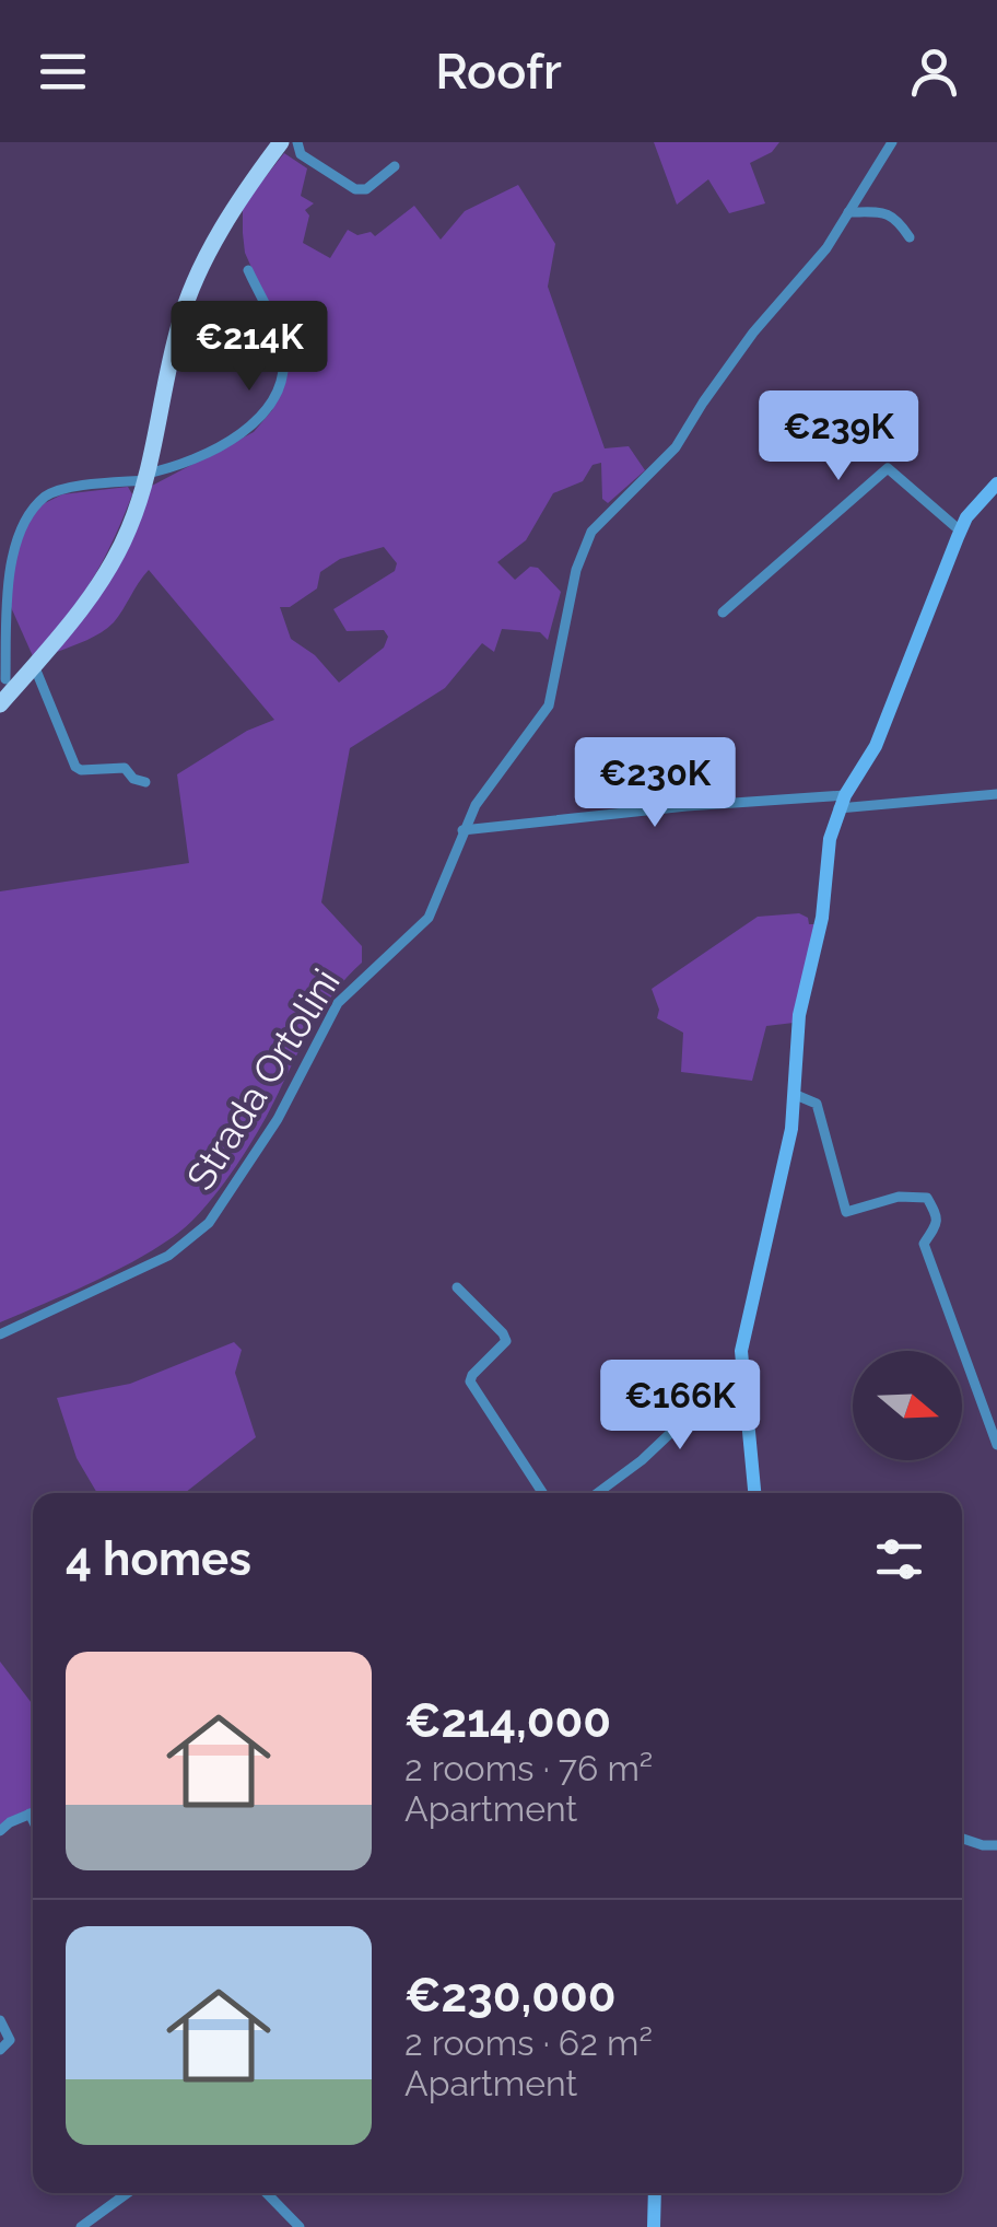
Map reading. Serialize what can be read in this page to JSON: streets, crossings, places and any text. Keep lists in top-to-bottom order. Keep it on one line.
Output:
{"streets":{"street":["Strada Ortolini"]},"north":"right","page":{"header":"Roofr","price":["€214K","€239K","€230K","€166K"],"heading":"4 homes","list":[{"name":"€214,000","note":"2 rooms · 76 m² · Apartment"},{"name":"€230,000","note":"2 rooms · 62 m² · Apartment"}]}}
